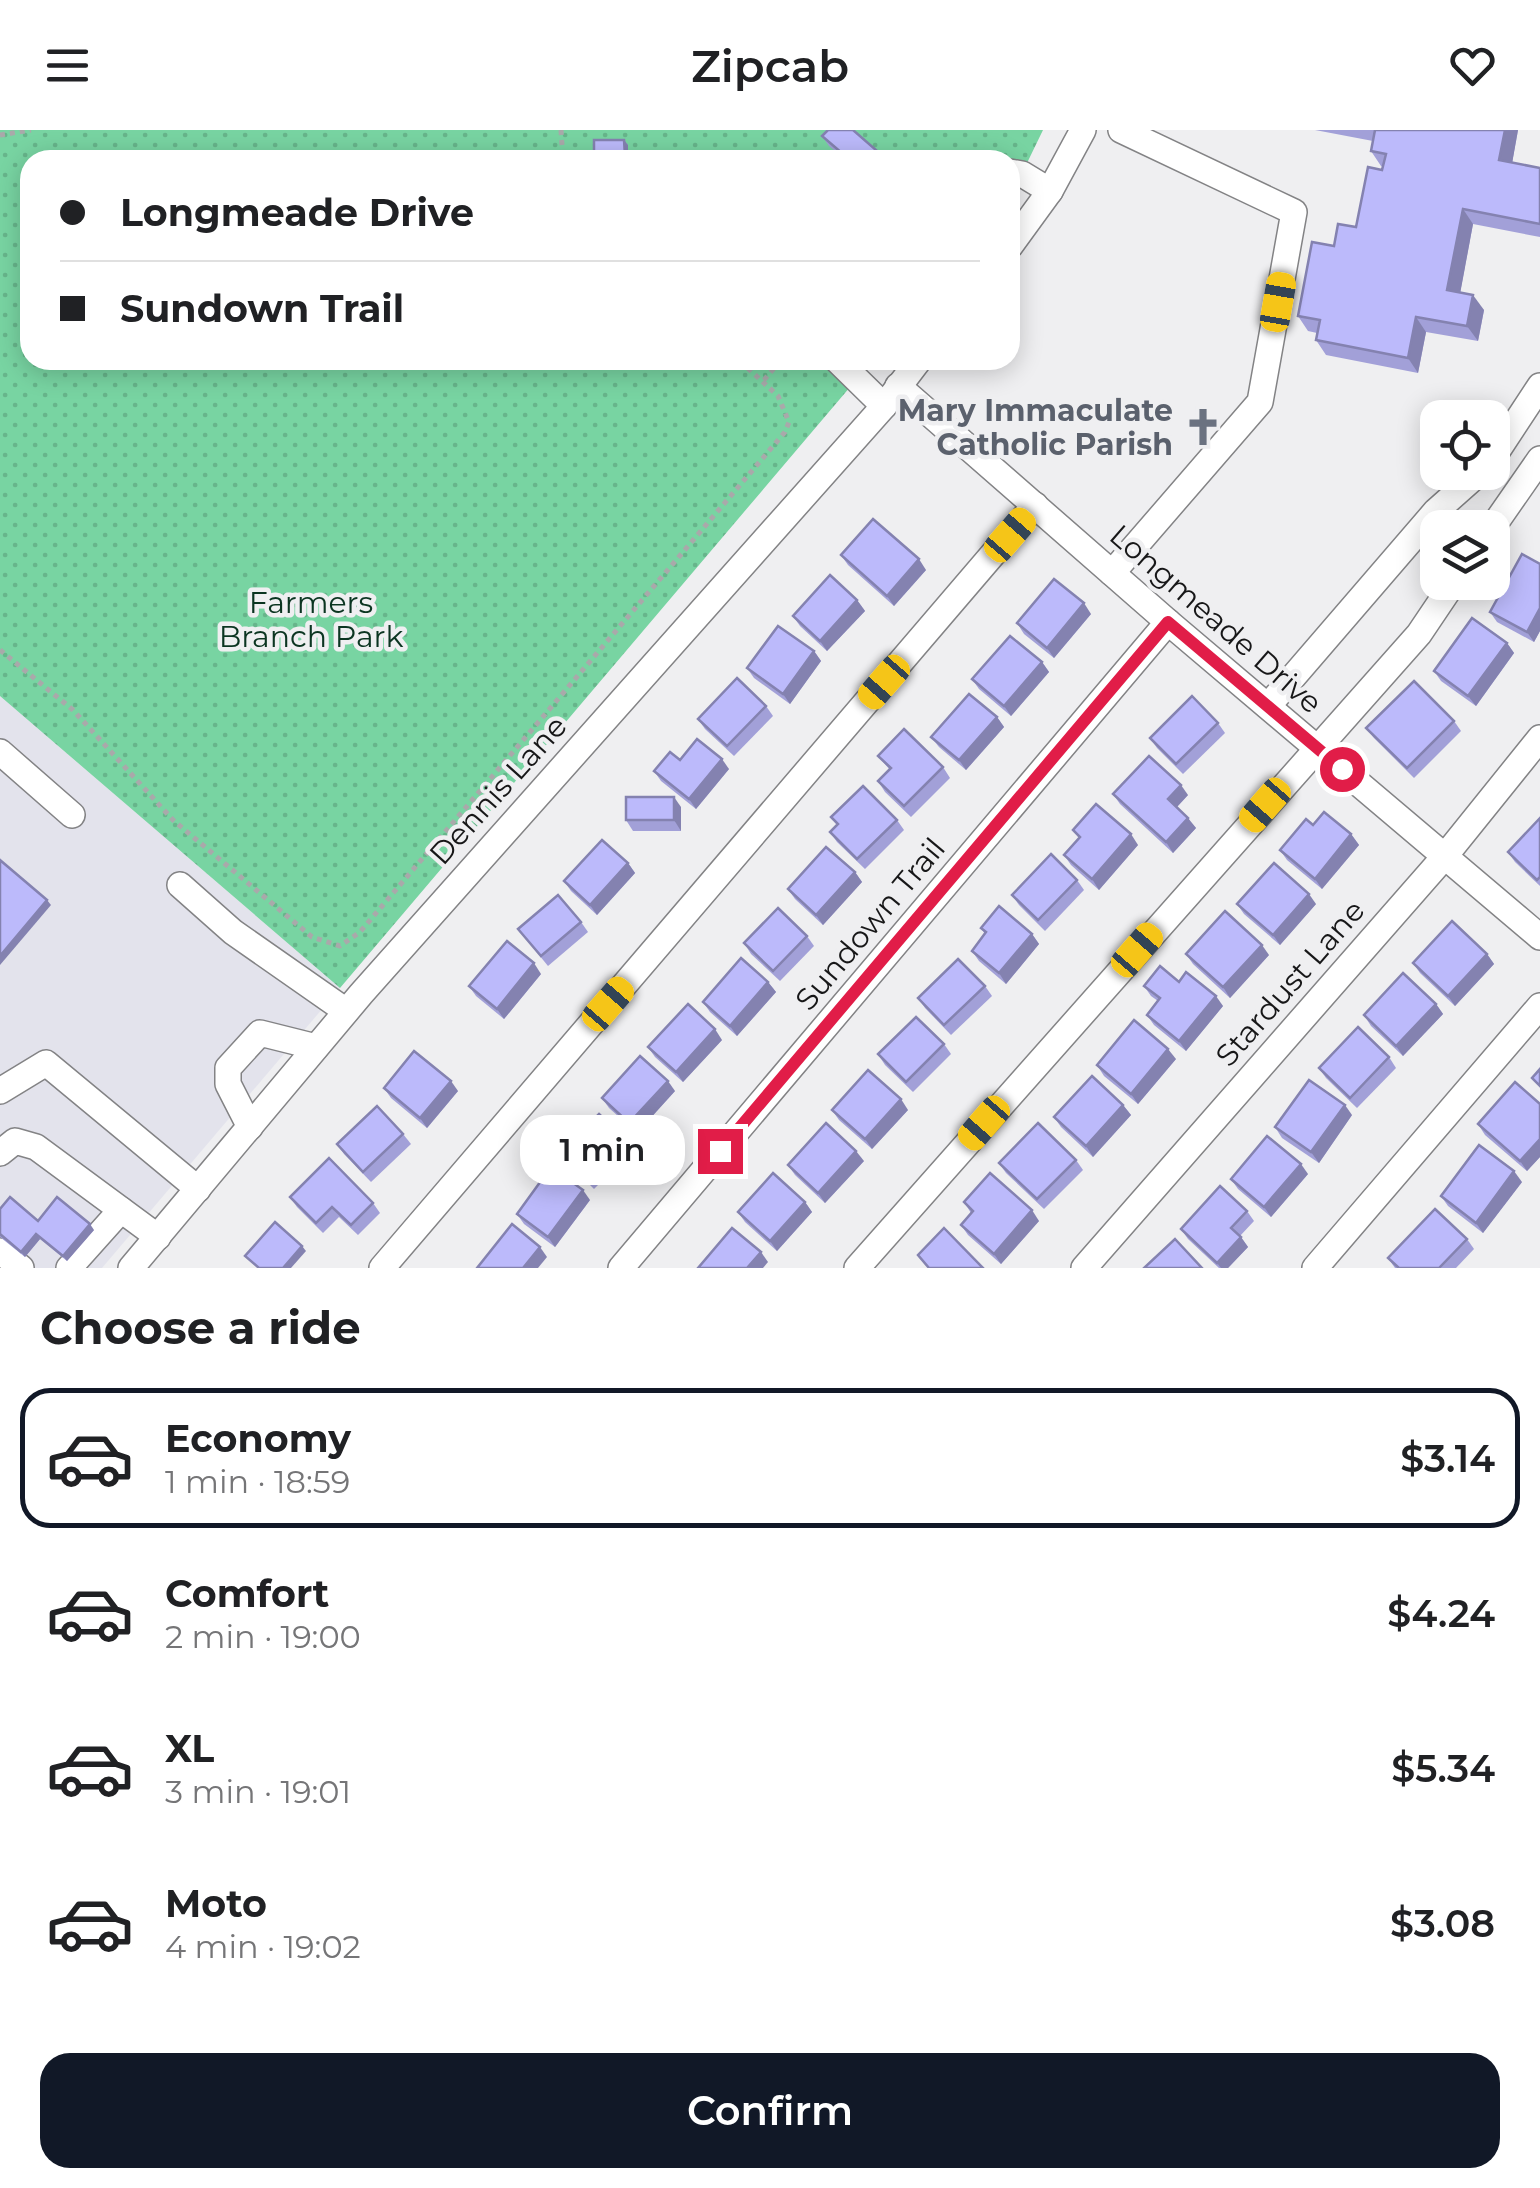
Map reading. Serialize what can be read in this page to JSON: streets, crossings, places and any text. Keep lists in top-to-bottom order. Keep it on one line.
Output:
{"streets":{"street":["Longmeade Drive","Dennis Lane","Sundown Trail","Stardust Lane"]},"crossings":[["Longmeade Drive","Dennis Lane"],["Longmeade Drive","Sundown Trail"],["Longmeade Drive","Stardust Lane"]],"parks":["Farmers Branch Park"],"places":{"church":["Mary Immaculate Catholic Parish"]},"page":{"header":"Zipcab","banner":["Longmeade Drive","Sundown Trail"],"bubble":"1 min","heading":"Choose a ride","list":[{"name":"Economy","note":"1 min · 18:59","value":"$3.14"},{"name":"Comfort","note":"2 min · 19:00","value":"$4.24"},{"name":"XL","note":"3 min · 19:01","value":"$5.34"},{"name":"Moto","note":"4 min · 19:02","value":"$3.08"}],"buttons":"Confirm"}}
